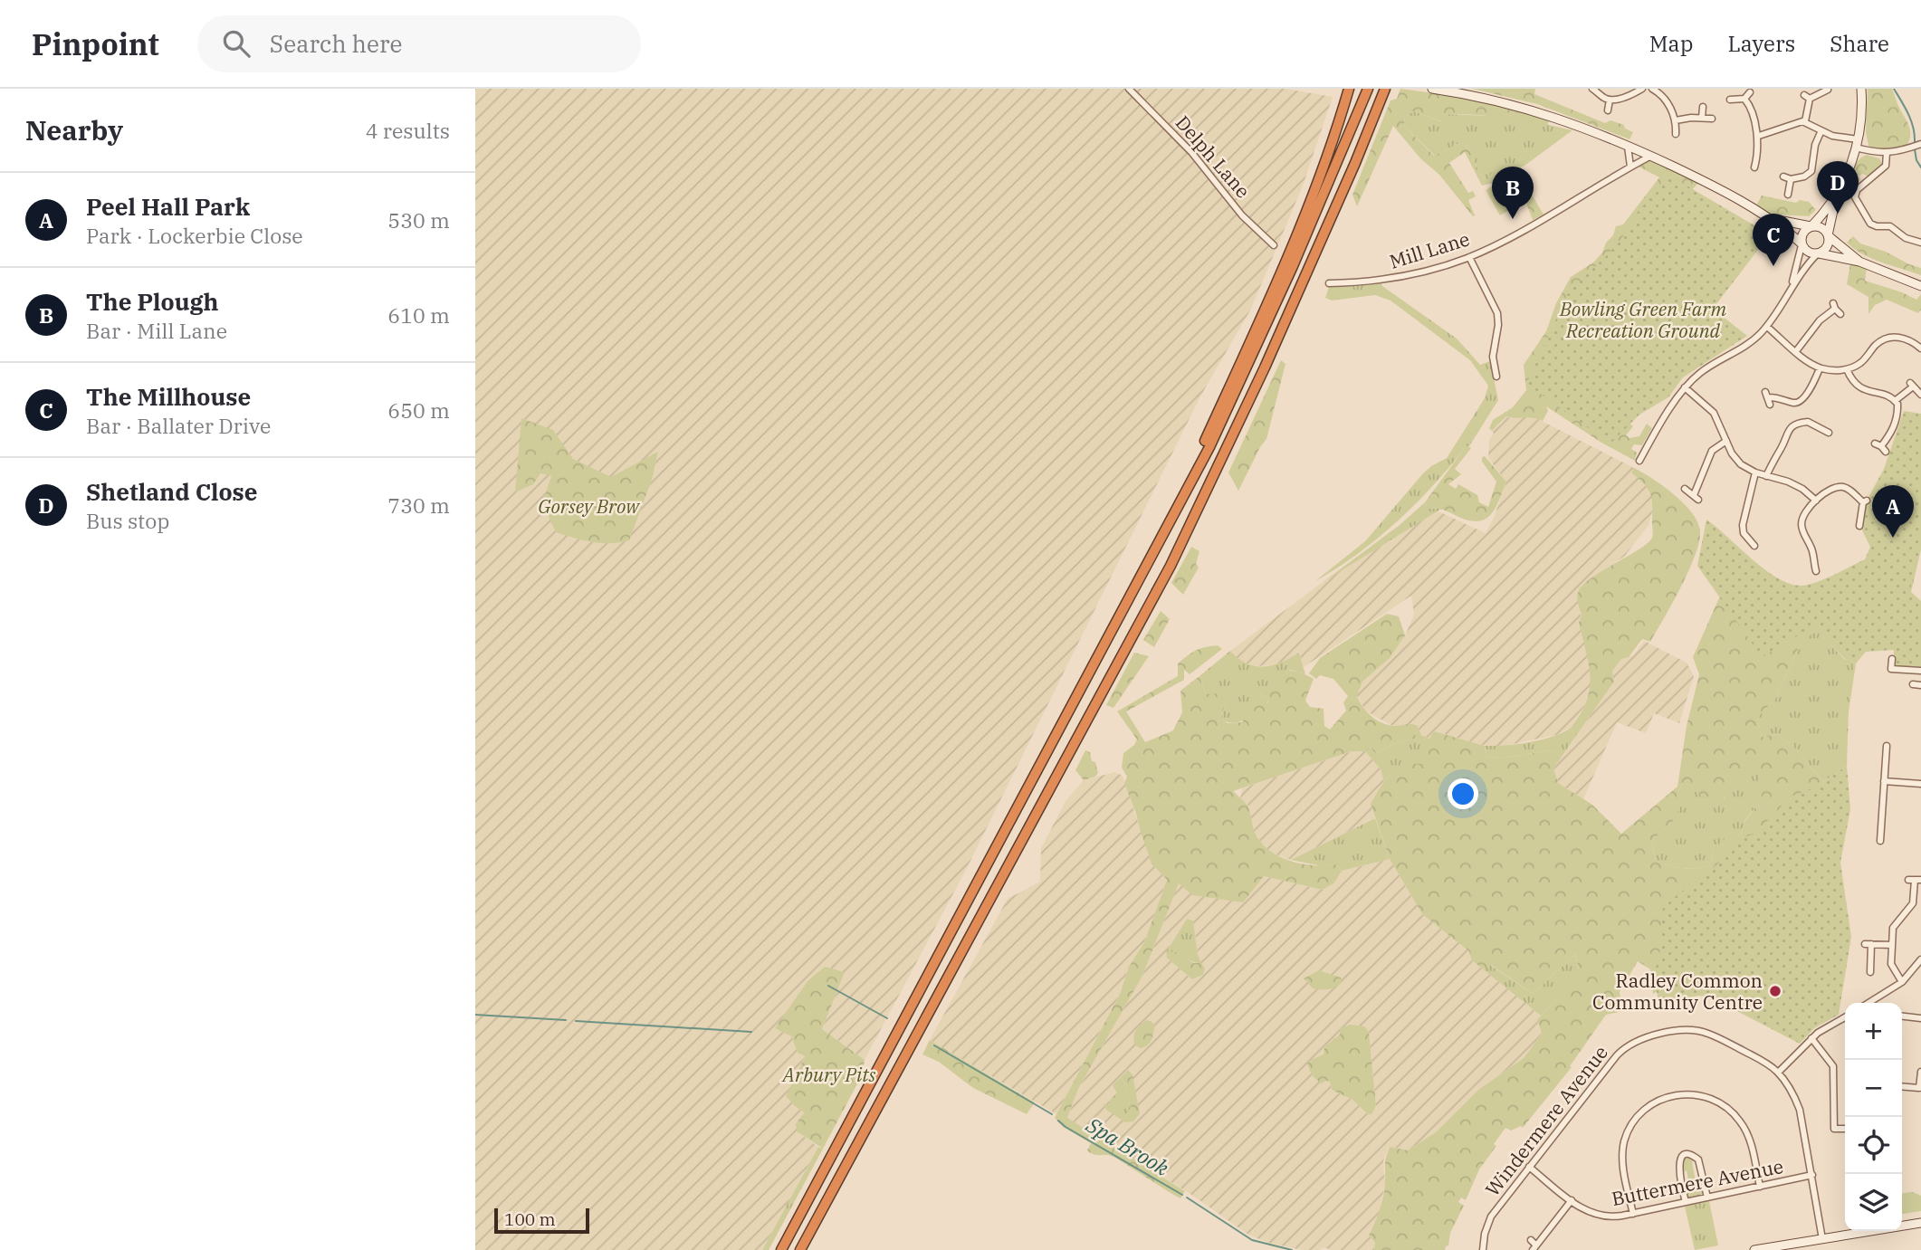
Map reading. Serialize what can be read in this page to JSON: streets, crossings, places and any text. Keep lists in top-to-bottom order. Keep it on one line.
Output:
{"streets":{"street":["Delph Lane","Mill Lane","Windermere Avenue","Buttermere Avenue"]},"crossings":[["Windermere Avenue","Buttermere Avenue"]],"water":["Spa Brook"],"parks":["Bowling Green Farm Recreation Ground","Gorsey Brow","Arbury Pits"],"places":["Radley Common Community Centre"],"scale_bar":"100 m","page":{"header":"Pinpoint","search":"Search here","nav":["Map","Layers","Share"],"heading":["Nearby","4 results"],"pins":["D","B","C","A"],"list":[{"mark":"A","name":"Peel Hall Park","note":"Park · Lockerbie Close","value":"530 m"},{"mark":"B","name":"The Plough","note":"Bar · Mill Lane","value":"610 m"},{"mark":"C","name":"The Millhouse","note":"Bar · Ballater Drive","value":"650 m"},{"mark":"D","name":"Shetland Close","note":"Bus stop","value":"730 m"}],"map_buttons":["+","−"],"scale":"100 m"}}
